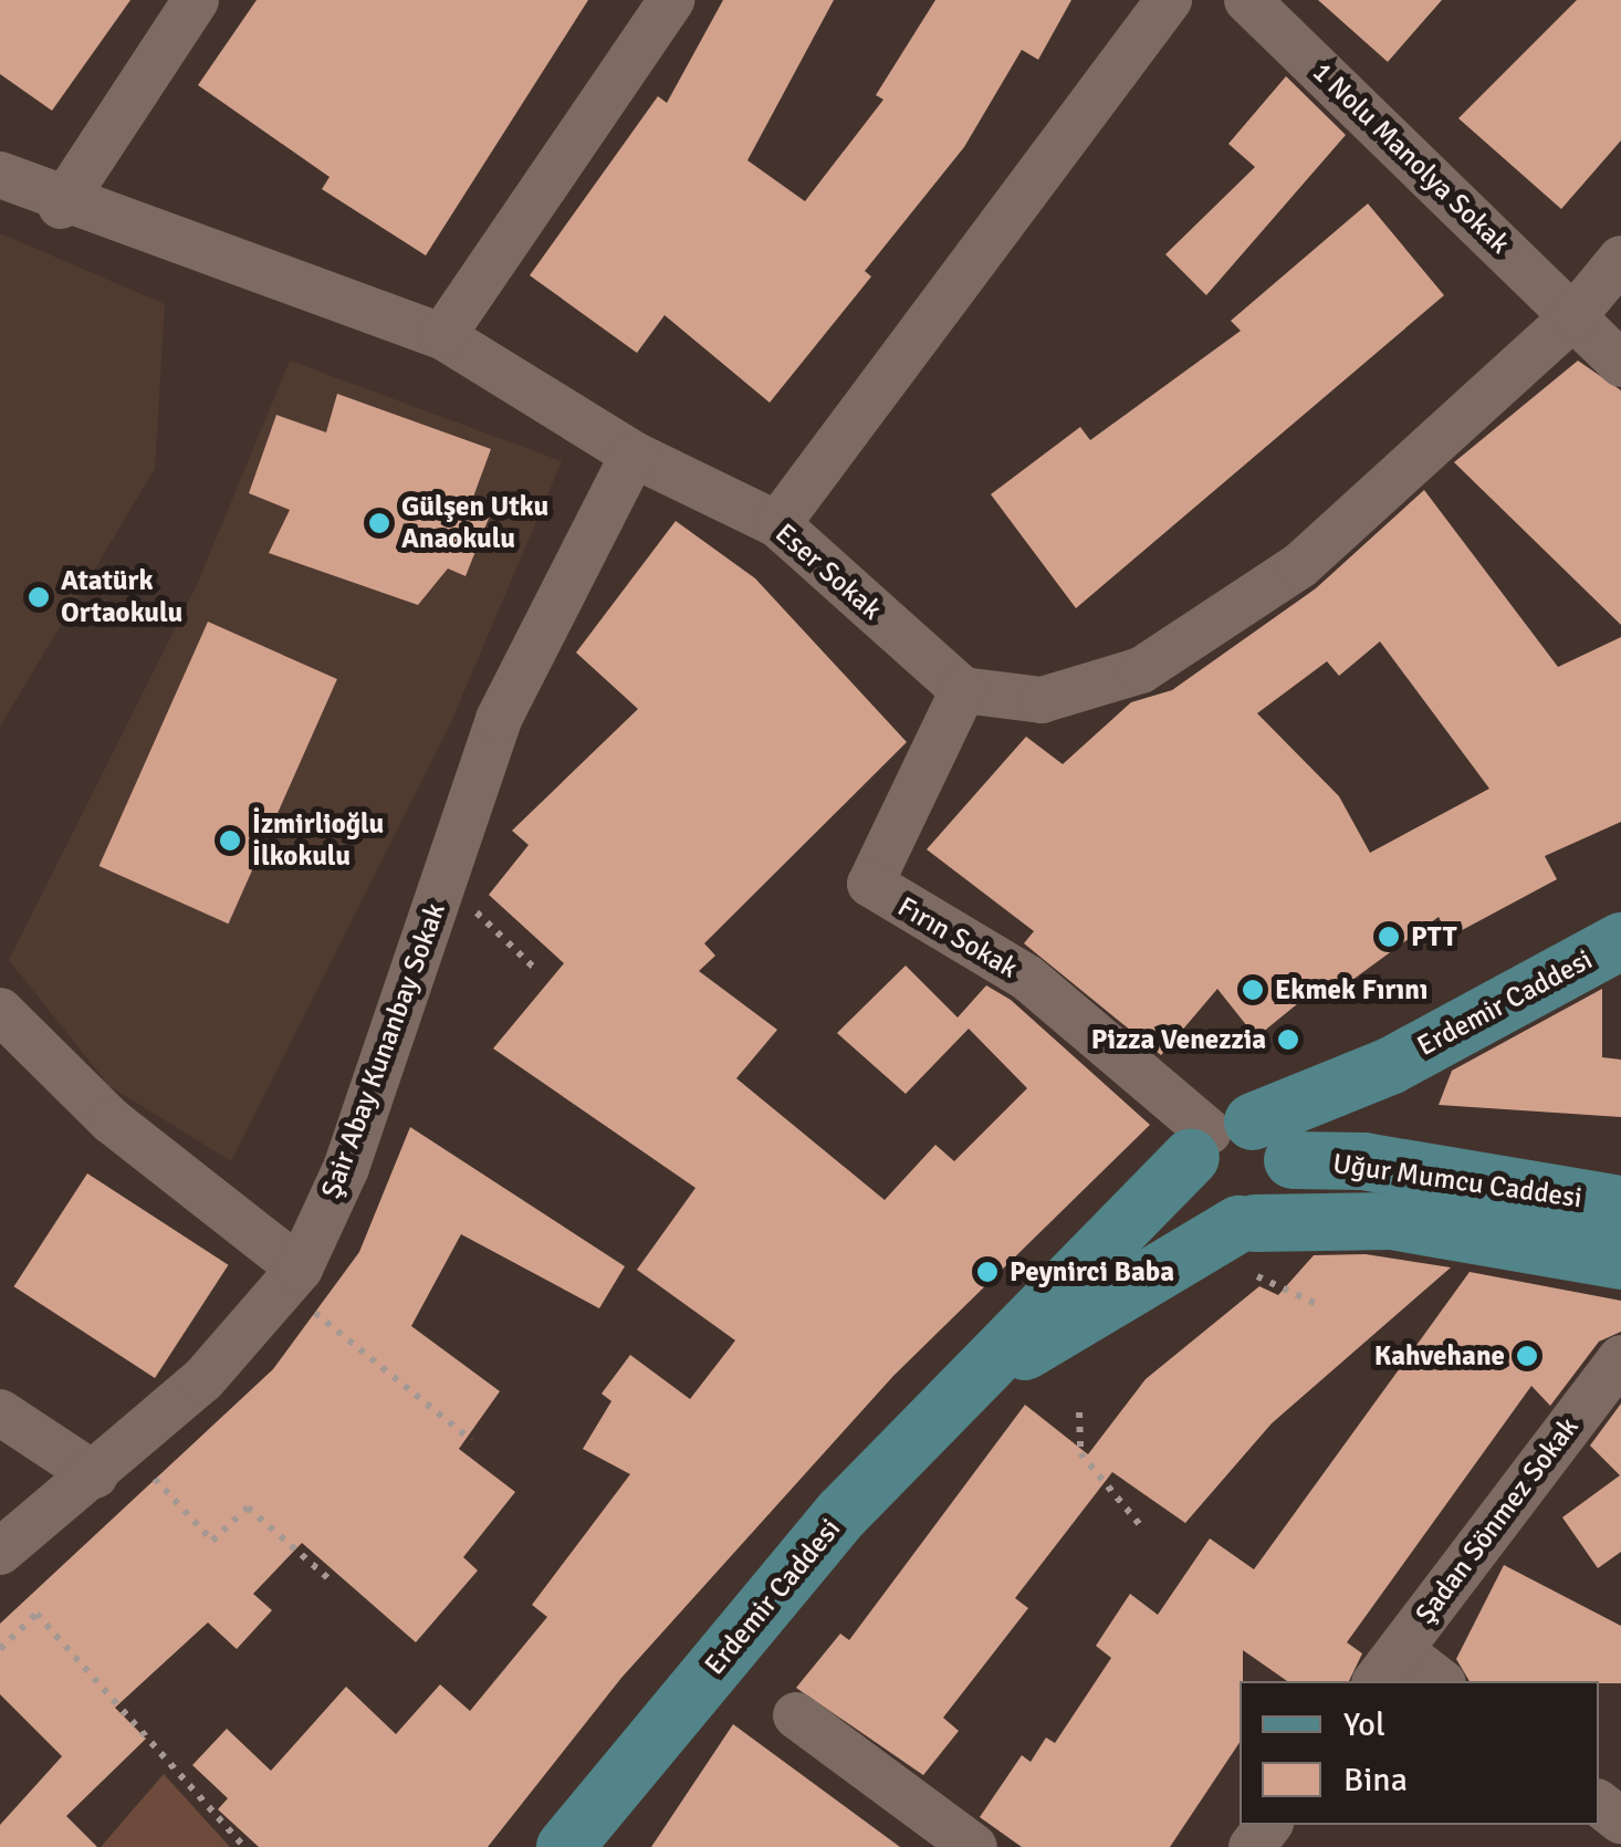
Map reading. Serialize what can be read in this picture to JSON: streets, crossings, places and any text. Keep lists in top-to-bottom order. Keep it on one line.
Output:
{"streets":{"main road":["Erdemir Caddesi","Uğur Mumcu Caddesi"],"street":["1 Nolu Manolya Sokak","Eser Sokak","Fırın Sokak","Şair Abay Kunanbay Sokak","Şadan Sönmez Sokak"]},"crossings":[["Eser Sokak","Fırın Sokak"],["Eser Sokak","Şair Abay Kunanbay Sokak"],["Fırın Sokak","Erdemir Caddesi"],["Fırın Sokak","Uğur Mumcu Caddesi"],["Erdemir Caddesi","Uğur Mumcu Caddesi"]],"places":["Gülşen Utku Anaokulu","Atatürk Ortaokulu","İzmirlioğlu İlkokulu","PTT","Ekmek Fırını","Pizza Venezzia","Peynirci Baba","Kahvehane"],"legend":["Yol","Bina"]}
